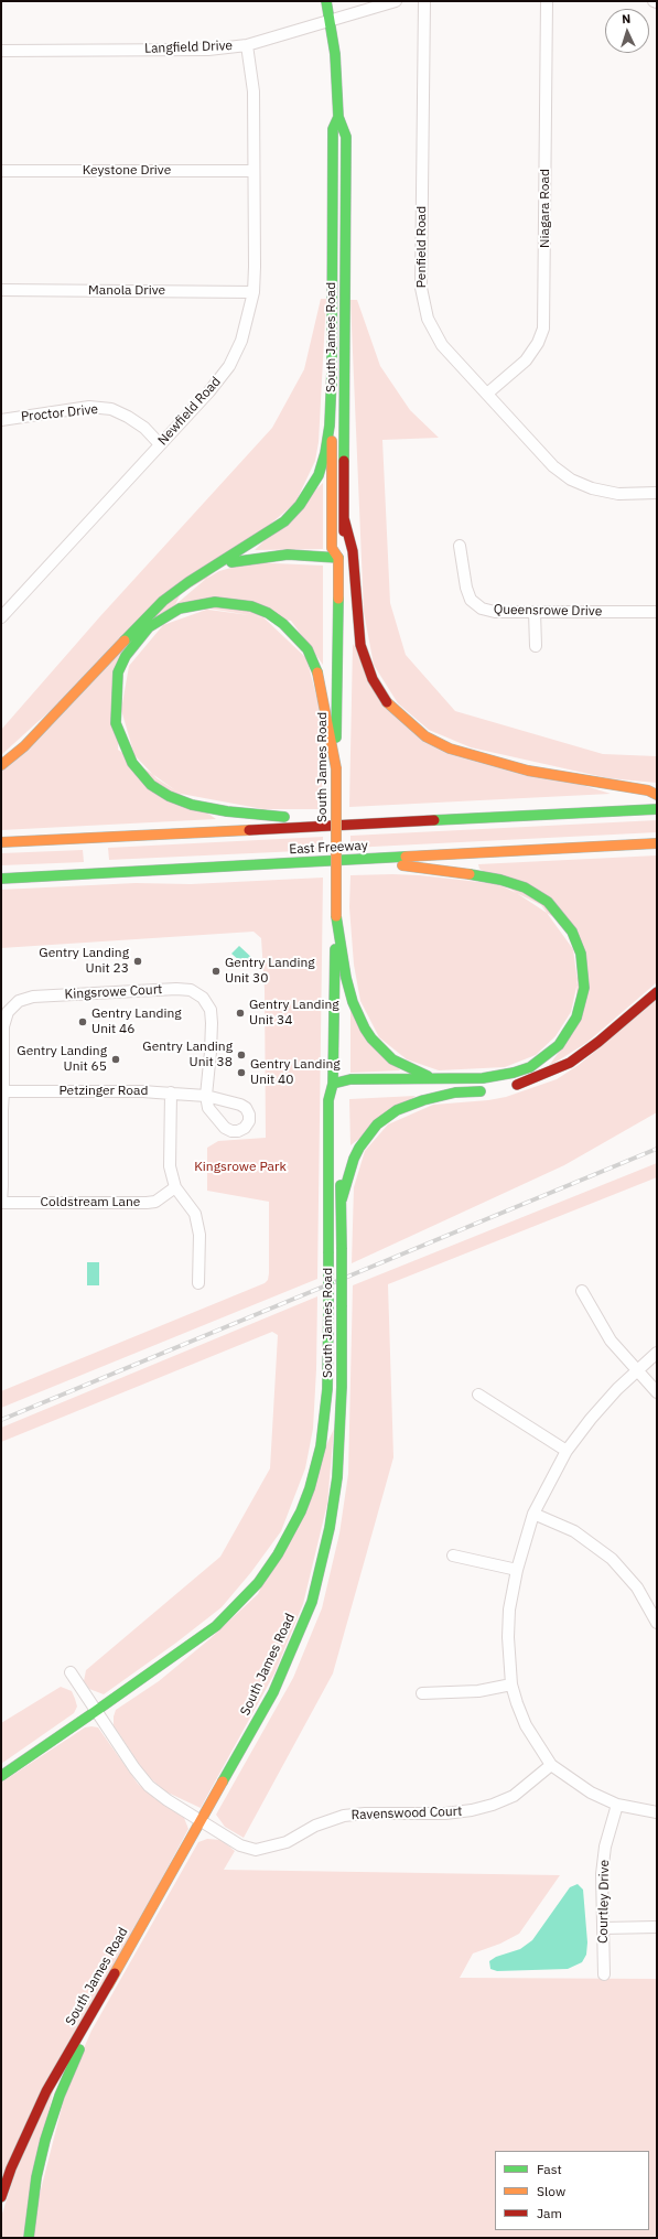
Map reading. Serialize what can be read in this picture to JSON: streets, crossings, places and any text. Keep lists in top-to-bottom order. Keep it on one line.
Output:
{"streets":{"main road":["South James Road","East Freeway"],"street":["Langfield Drive","Keystone Drive","Niagara Road","Penfield Road","Manola Drive","Newfield Road","Proctor Drive","Queensrowe Drive","Kingsrowe Court","Petzinger Road","Coldstream Lane","Ravenswood Court","Courtley Drive"]},"crossings":[["Langfield Drive","South James Road"],["Langfield Drive","Newfield Road"],["Keystone Drive","Newfield Road"],["Niagara Road","Penfield Road"],["Manola Drive","Newfield Road"],["South James Road","Ravenswood Court"],["Newfield Road","Proctor Drive"],["Kingsrowe Court","Petzinger Road"],["Kingsrowe Court","Coldstream Lane"]],"parks":["Kingsrowe Park"],"places":["Gentry Landing Unit 23","Gentry Landing Unit 30","Gentry Landing Unit 34","Gentry Landing Unit 46","Gentry Landing Unit 38","Gentry Landing Unit 65","Gentry Landing Unit 40"],"legend":["Fast","Slow","Jam"],"north":"top"}
